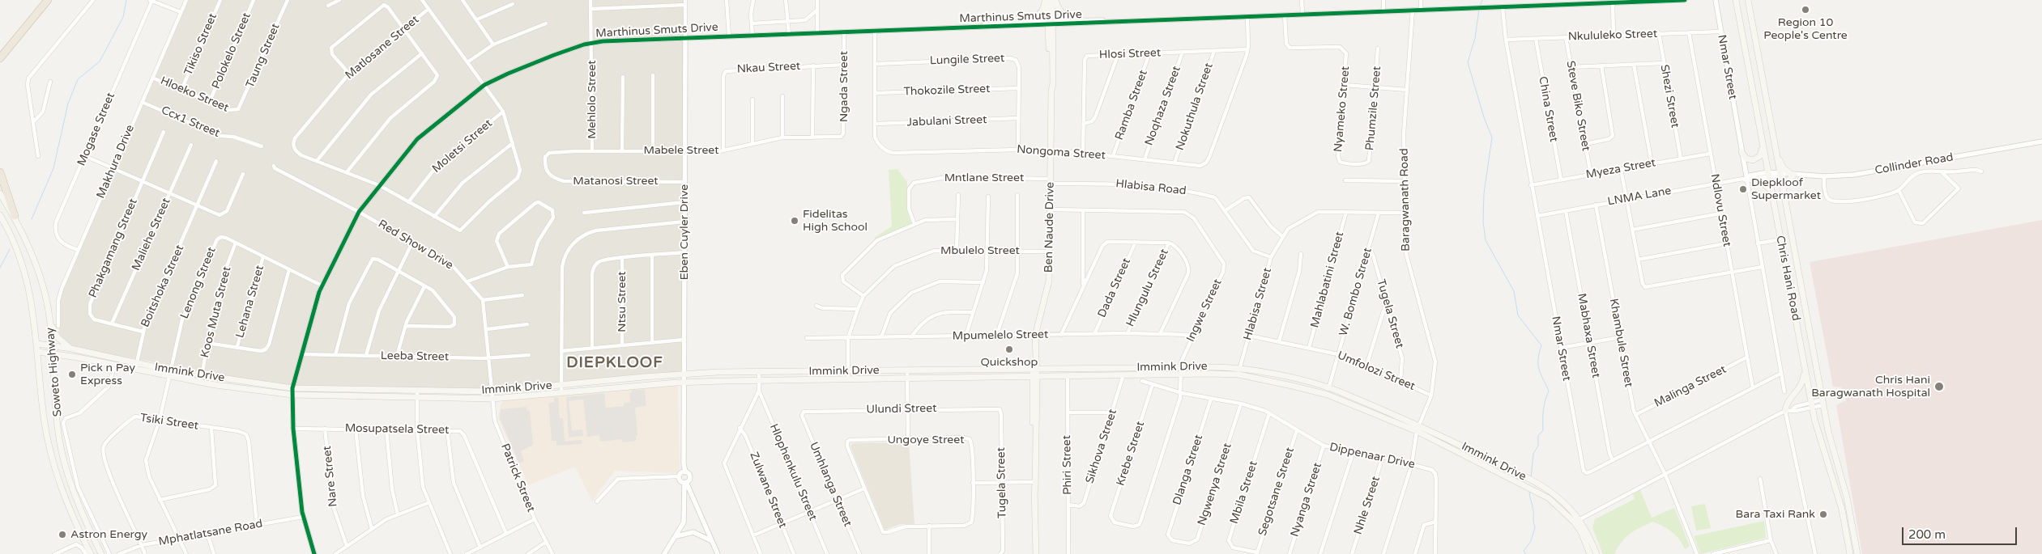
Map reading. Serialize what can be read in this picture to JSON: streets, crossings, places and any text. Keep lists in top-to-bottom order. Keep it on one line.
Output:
{"streets":{"main road":["Ben Naude Drive","Chris Hani Road","Immink Drive","Soweto Highway"],"street":["Marthinus Smuts Drive","Nkululeko Street","Tikiso Street","Matlosane Street","Polokelo Street","Hlosi Street","Taung Street","Lungile Street","Nmar Street","Nkau Street","Ngada Street","Thokozile Street","Hloeko Street","Shezi Street","Mehlolo Street","Ramba Street","Noqhaza Street","Steve Biko Street","Nokuthula Street","Phumzile Street","Nyameko Street","China Street","Jabulani Street","Ccx1 Street","Mogase Street","Moletsi Street","Mabele Street","Nongoma Street","Makhura Drive","Collinder Road","Myeza Street","Mntlane Street","Matanosi Street","Hlabisa Road","LNMA Lane","Baragwanath Road","Ndlovu Street","Eben Cuyler Drive","Maliehe Street","Red Show Drive","Phakgamang Street","Mbulelo Street","Mahlabatini Street","Lenong Street","Boitshoka Street","Dada Street","Hlungulu Street","W. Bombo Street","Lehana Street","Ntsu Street","Hlabisa Street","Ingwe Street","Koos Muta Street","Tugela Street","Mpumelelo Street","Mabhaxa Street","Khambule Street","Leeba Street","Umfolozi Street","Malinga Street","Ulundi Street","Tsiki Street","Mosupatsela Street","Ungoye Street","Sikhova Street","Krebe Street","Dippenaar Drive","Phiri Street","Dlanga Street","Hlophenkulu Street","Nare Street","Patrick Street","Umhlanga Street","Ngwenya Street","Zulwane Street","Segotsane Street","Mbila Street","Nyanga Street","Nhle Street","Mphatlatsane Road"]},"crossings":[["Marthinus Smuts Drive","Ngada Street"],["Marthinus Smuts Drive","Mehlolo Street"],["Marthinus Smuts Drive","Nyameko Street"],["Marthinus Smuts Drive","Nongoma Street"],["Marthinus Smuts Drive","Baragwanath Road"],["Marthinus Smuts Drive","Ben Naude Drive"],["Marthinus Smuts Drive","Eben Cuyler Drive"],["Marthinus Smuts Drive","Red Show Drive"],["Marthinus Smuts Drive","Lenong Street"],["Marthinus Smuts Drive","Leeba Street"],["Marthinus Smuts Drive","Immink Drive"],["Marthinus Smuts Drive","Mosupatsela Street"],["Marthinus Smuts Drive","Mphatlatsane Road"],["Nkululeko Street","Nmar Street"],["Nkululeko Street","Shezi Street"],["Nkululeko Street","Steve Biko Street"],["Nkululeko Street","China Street"],["Nkululeko Street","Ndlovu Street"],["Tikiso Street","Hloeko Street"],["Polokelo Street","Hloeko Street"],["Hlosi Street","Ramba Street"],["Hlosi Street","Noqhaza Street"],["Hlosi Street","Nokuthula Street"],["Hlosi Street","Nongoma Street"],["Taung Street","Hloeko Street"],["Lungile Street","Thokozile Street"],["Lungile Street","Jabulani Street"],["Lungile Street","Nongoma Street"],["Nmar Street","Collinder Road"],["Nmar Street","Myeza Street"],["Nmar Street","LNMA Lane"],["Nmar Street","Ndlovu Street"],["Nmar Street","Mabhaxa Street"],["Nmar Street","Khambule Street"],["Nkau Street","Ngada Street"],["Nkau Street","Mabele Street"],["Ngada Street","Mabele Street"],["Thokozile Street","Nongoma Street"],["Hloeko Street","Makhura Drive"],["Shezi Street","Myeza Street"],["Mehlolo Street","Mabele Street"],["Ramba Street","Nongoma Street"],["Noqhaza Street","Nongoma Street"],["Steve Biko Street","Myeza Street"],["Nokuthula Street","Nongoma Street"],["Phumzile Street","Nyameko Street"],["China Street","Myeza Street"],["Jabulani Street","Nongoma Street"],["Ccx1 Street","Makhura Drive"],["Mogase Street","Makhura Drive"],["Mabele Street","Matanosi Street"],["Mabele Street","Eben Cuyler Drive"],["Nongoma Street","Ben Naude Drive"],["Collinder Road","LNMA Lane"],["Collinder Road","Chris Hani Road"],["Myeza Street","Ndlovu Street"],["Mntlane Street","Hlabisa Road"],["Mntlane Street","Ben Naude Drive"],["Matanosi Street","Eben Cuyler Drive"],["Hlabisa Road","Ben Naude Drive"],["Hlabisa Road","Hlabisa Street"],["LNMA Lane","Ndlovu Street"],["LNMA Lane","Mabhaxa Street"],["LNMA Lane","Khambule Street"],["Baragwanath Road","Hlabisa Street"],["Baragwanath Road","Immink Drive"],["Baragwanath Road","Umfolozi Street"],["Baragwanath Road","Dippenaar Drive"],["Ndlovu Street","Malinga Street"],["Ben Naude Drive","Mbulelo Street"],["Ben Naude Drive","Ingwe Street"],["Ben Naude Drive","Mpumelelo Street"],["Ben Naude Drive","Immink Drive"],["Eben Cuyler Drive","Immink Drive"],["Maliehe Street","Phakgamang Street"],["Phakgamang Street","Boitshoka Street"],["Mbulelo Street","Mpumelelo Street"],["Mbulelo Street","Immink Drive"],["Mahlabatini Street","Hlabisa Street"],["Mahlabatini Street","Umfolozi Street"],["Lenong Street","Lehana Street"],["Lenong Street","Koos Muta Street"],["Lenong Street","Immink Drive"],["Lenong Street","Tsiki Street"],["Lenong Street","Mphatlatsane Road"],["Boitshoka Street","Immink Drive"],["Dada Street","Mpumelelo Street"],["Hlungulu Street","Mpumelelo Street"],["W. Bombo Street","Hlabisa Street"],["W. Bombo Street","Tugela Street"],["W. Bombo Street","Immink Drive"],["W. Bombo Street","Umfolozi Street"],["Hlabisa Street","Immink Drive"],["Hlabisa Street","Umfolozi Street"],["Ingwe Street","Mpumelelo Street"],["Ingwe Street","Immink Drive"],["Ingwe Street","Krebe Street"],["Ingwe Street","Dippenaar Drive"],["Koos Muta Street","Immink Drive"],["Tugela Street","Umfolozi Street"],["Tugela Street","Ulundi Street"],["Khambule Street","Malinga Street"],["Immink Drive","Soweto Highway"],["Immink Drive","Sikhova Street"],["Immink Drive","Phiri Street"],["Immink Drive","Patrick Street"],["Ulundi Street","Umhlanga Street"],["Tsiki Street","Mphatlatsane Road"],["Mosupatsela Street","Nare Street"],["Sikhova Street","Phiri Street"],["Krebe Street","Dippenaar Drive"],["Dippenaar Drive","Dlanga Street"],["Dippenaar Drive","Ngwenya Street"],["Dippenaar Drive","Segotsane Street"],["Dippenaar Drive","Mbila Street"],["Dippenaar Drive","Nyanga Street"],["Dippenaar Drive","Nhle Street"],["Dlanga Street","Ngwenya Street"],["Segotsane Street","Mbila Street"]],"districts":["DIEPKLOOF"],"places":["Region 10 People's Centre","Diepkloof Supermarket","Fidelitas High School","Quickshop","Pick n Pay Express","Chris Hani Baragwanath Hospital","Bara Taxi Rank","Astron Energy"],"scale_bar":"200 m"}
